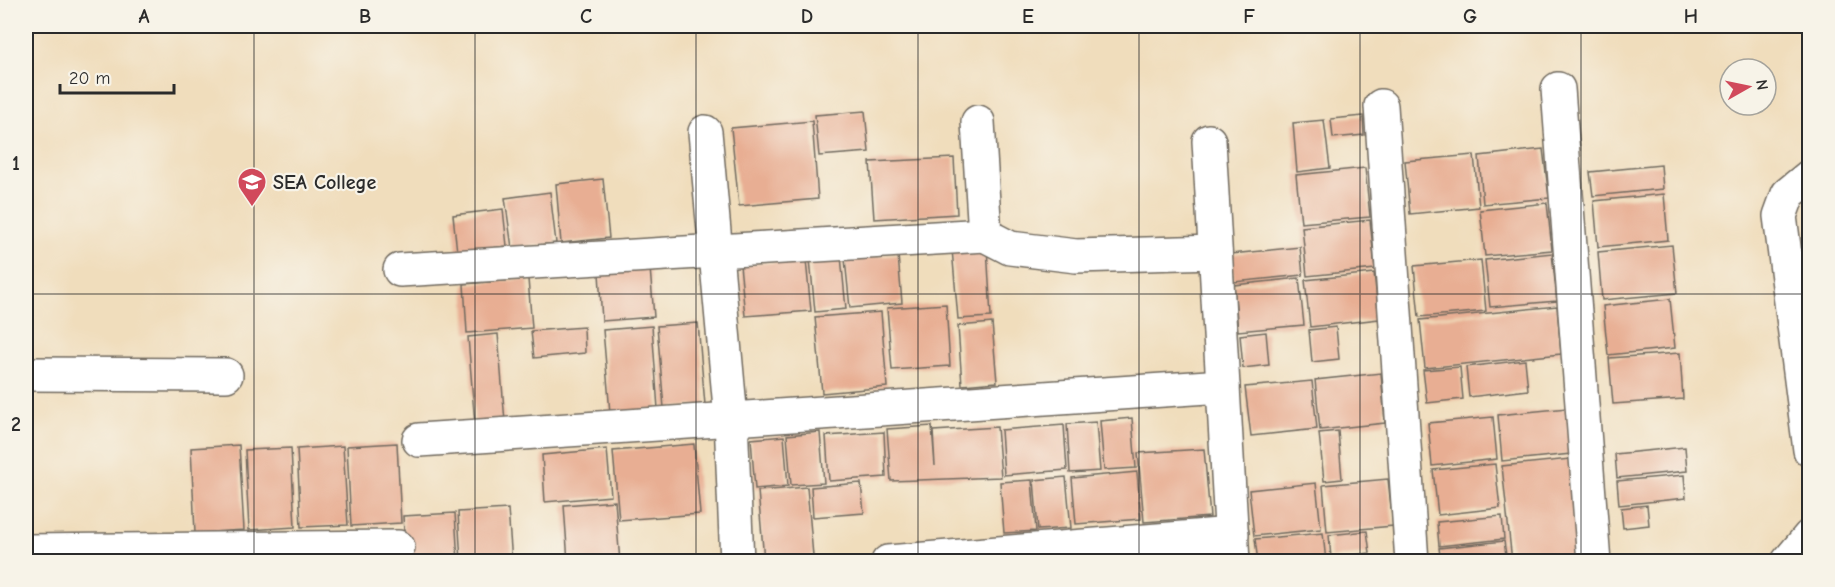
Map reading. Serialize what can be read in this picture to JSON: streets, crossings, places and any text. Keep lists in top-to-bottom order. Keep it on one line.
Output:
{"places":{"school or university":["SEA College"]},"scale_bar":"20 m","north":"right","grid":{"columns":["A","B","C","D","E","F","G","H"],"rows":["1","2"]}}
